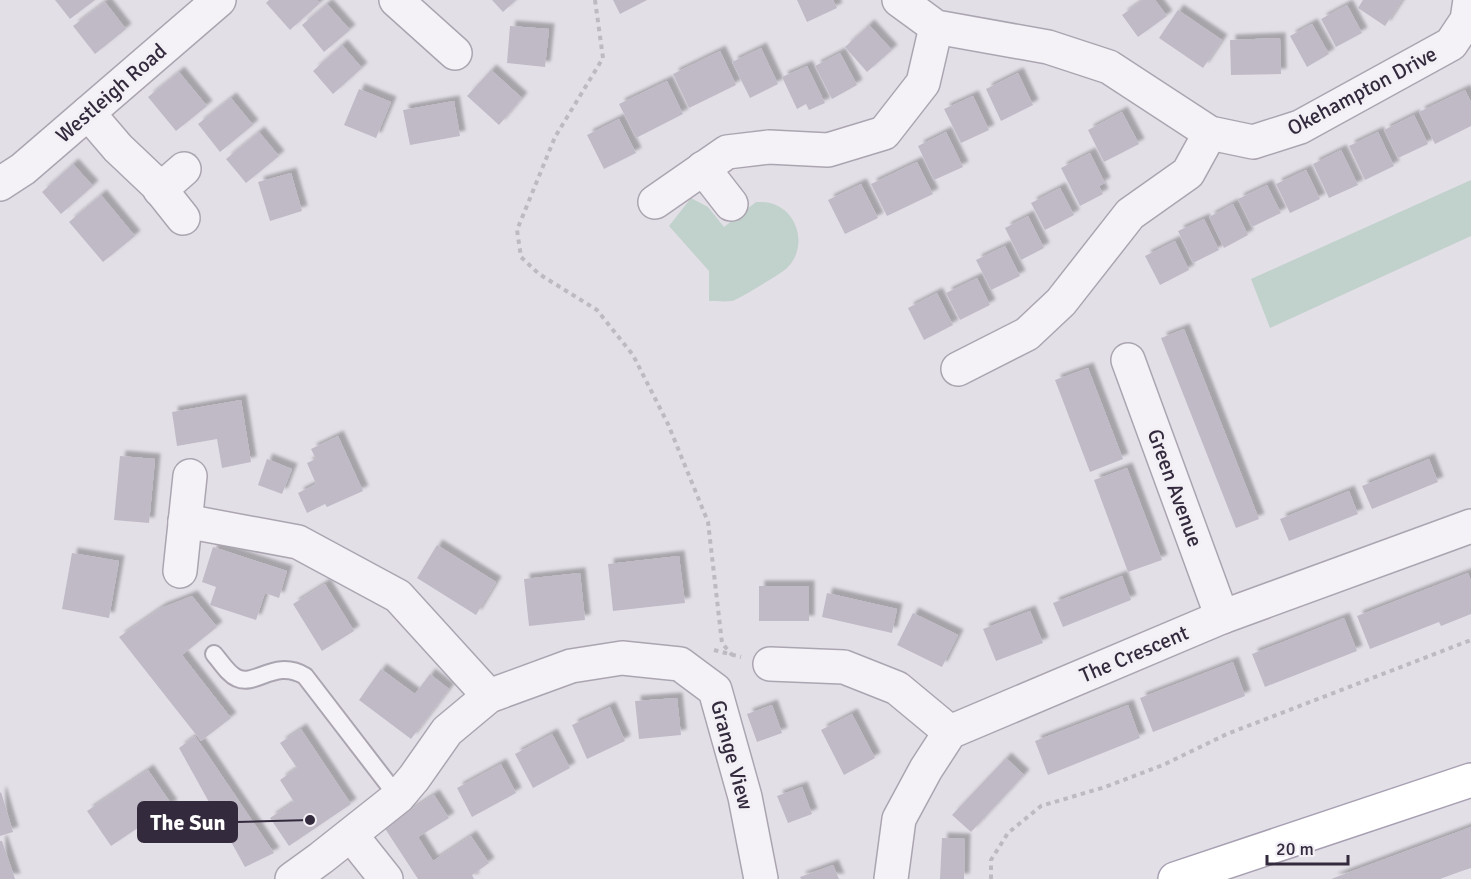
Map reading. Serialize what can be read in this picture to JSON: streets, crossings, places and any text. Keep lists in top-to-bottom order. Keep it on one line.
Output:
{"streets":{"street":["Okehampton Drive","Westleigh Road","Green Avenue","The Crescent","Grange View"]},"crossings":[["Green Avenue","The Crescent"]],"places":["The Sun"],"scale_bar":"20 m"}
